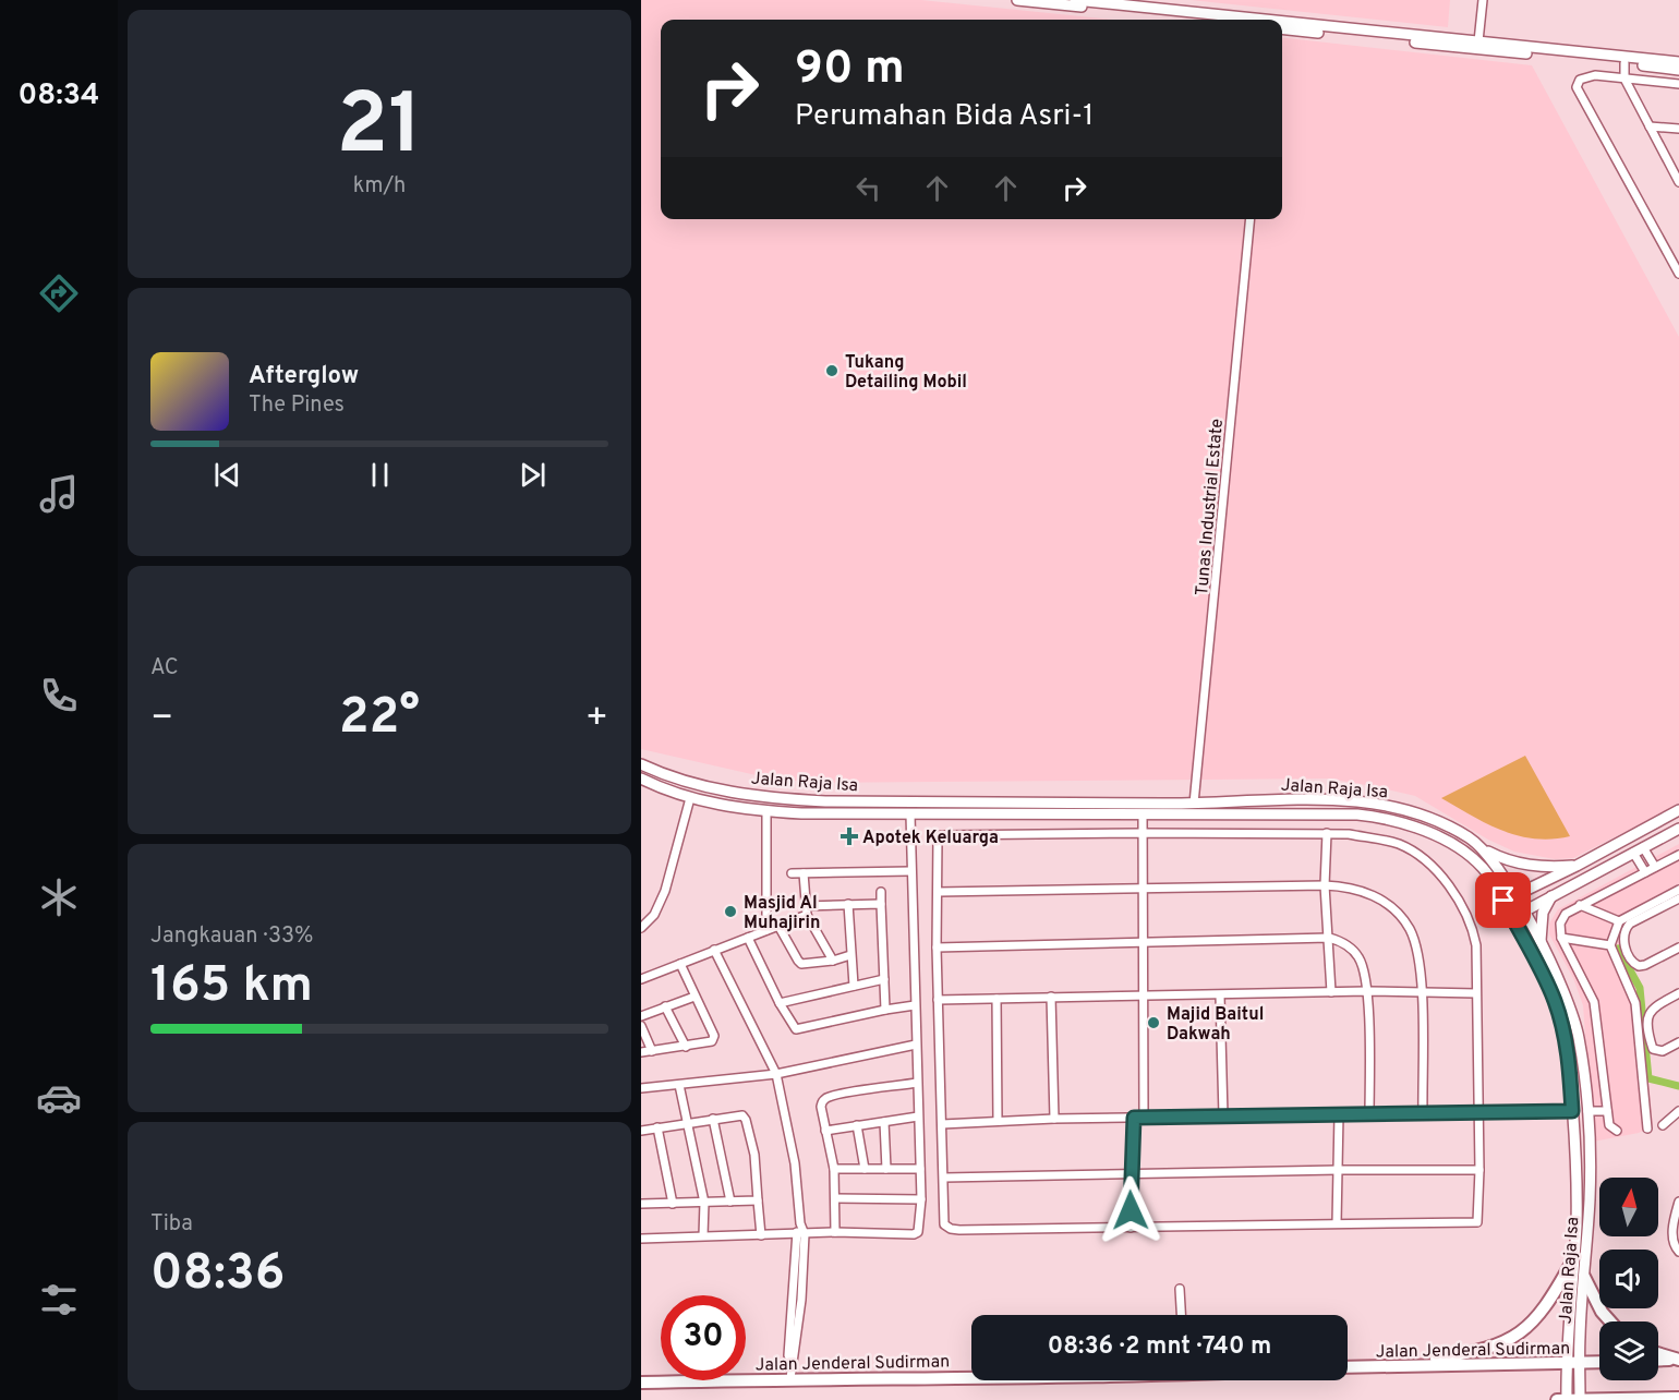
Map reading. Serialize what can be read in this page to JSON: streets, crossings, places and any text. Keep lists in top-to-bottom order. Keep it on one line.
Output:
{"streets":{"highway":["Jalan Jenderal Sudirman"],"main road":["Jalan Raja Isa"],"street":["Tunas Industrial Estate"]},"crossings":[["Tunas Industrial Estate","Jalan Raja Isa"],["Jalan Raja Isa","Jalan Jenderal Sudirman"]],"places":{"other":["Tukang Detailing Mobil","Masjid Al Muhajirin","Majid Baitul Dakwah"],"health":["Apotek Keluarga"]},"north":"top","page":{"tabs":"08:34","tile":[["21","km/h"],"AC",["Jangkauan · 33%","165 km"],["Tiba","08:36"]],"turn":["90 m","Perumahan Bida Asri-1"],"song":["Afterglow","The Pines"],"heat":["−","22°","+"],"limit":"30","trip":"08:36 · 2 mnt · 740 m"}}
